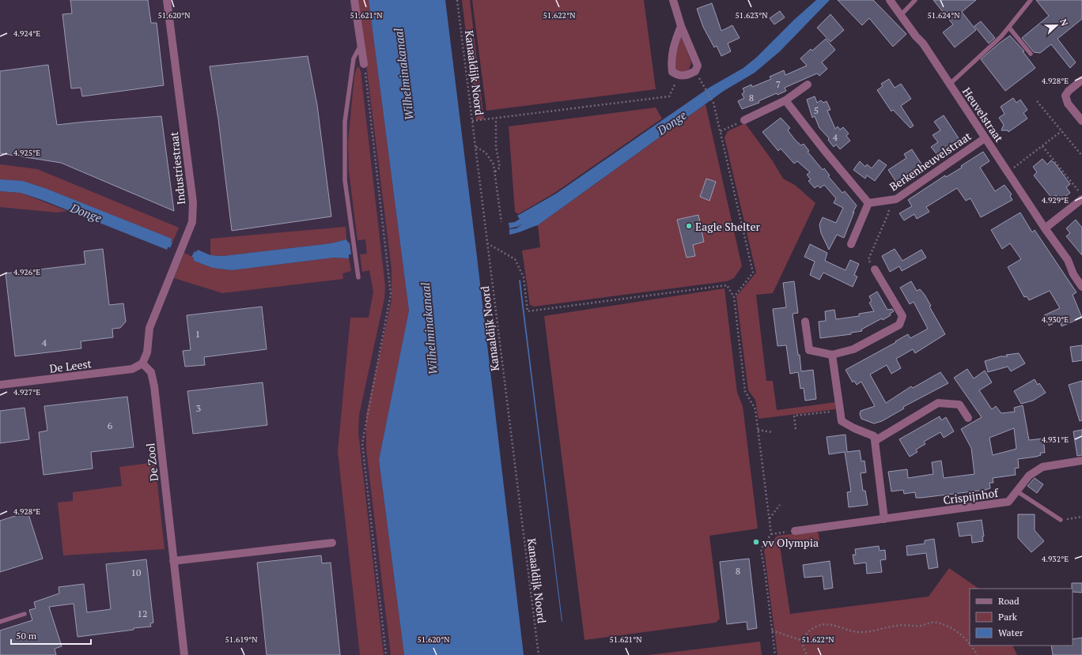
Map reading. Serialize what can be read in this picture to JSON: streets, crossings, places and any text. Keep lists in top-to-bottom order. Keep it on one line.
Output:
{"streets":{"street":["Heuvelstraat","Berkenheuvelstraat","Industriestraat","De Leest","De Zool","Crispijnhof"],"path":["Kanaaldijk Noord"]},"crossings":[["Heuvelstraat","Berkenheuvelstraat"],["Industriestraat","De Leest"],["Industriestraat","De Zool"],["De Leest","De Zool"]],"water":["Wilhelminakanaal","Donge"],"places":["Eagle Shelter","vv Olympia"],"house_numbers":["7","8","5","4","1","4","3","6","8","10","12"],"legend":["Road","Park","Water"],"scale_bar":"50 m","north":"right","coordinates":["51.620°N","51.621°N","51.622°N","51.623°N","51.624°N","4.924°E","4.928°E","4.925°E","4.929°E","4.926°E","4.930°E","4.927°E","4.931°E","4.932°E","51.619°N"]}
